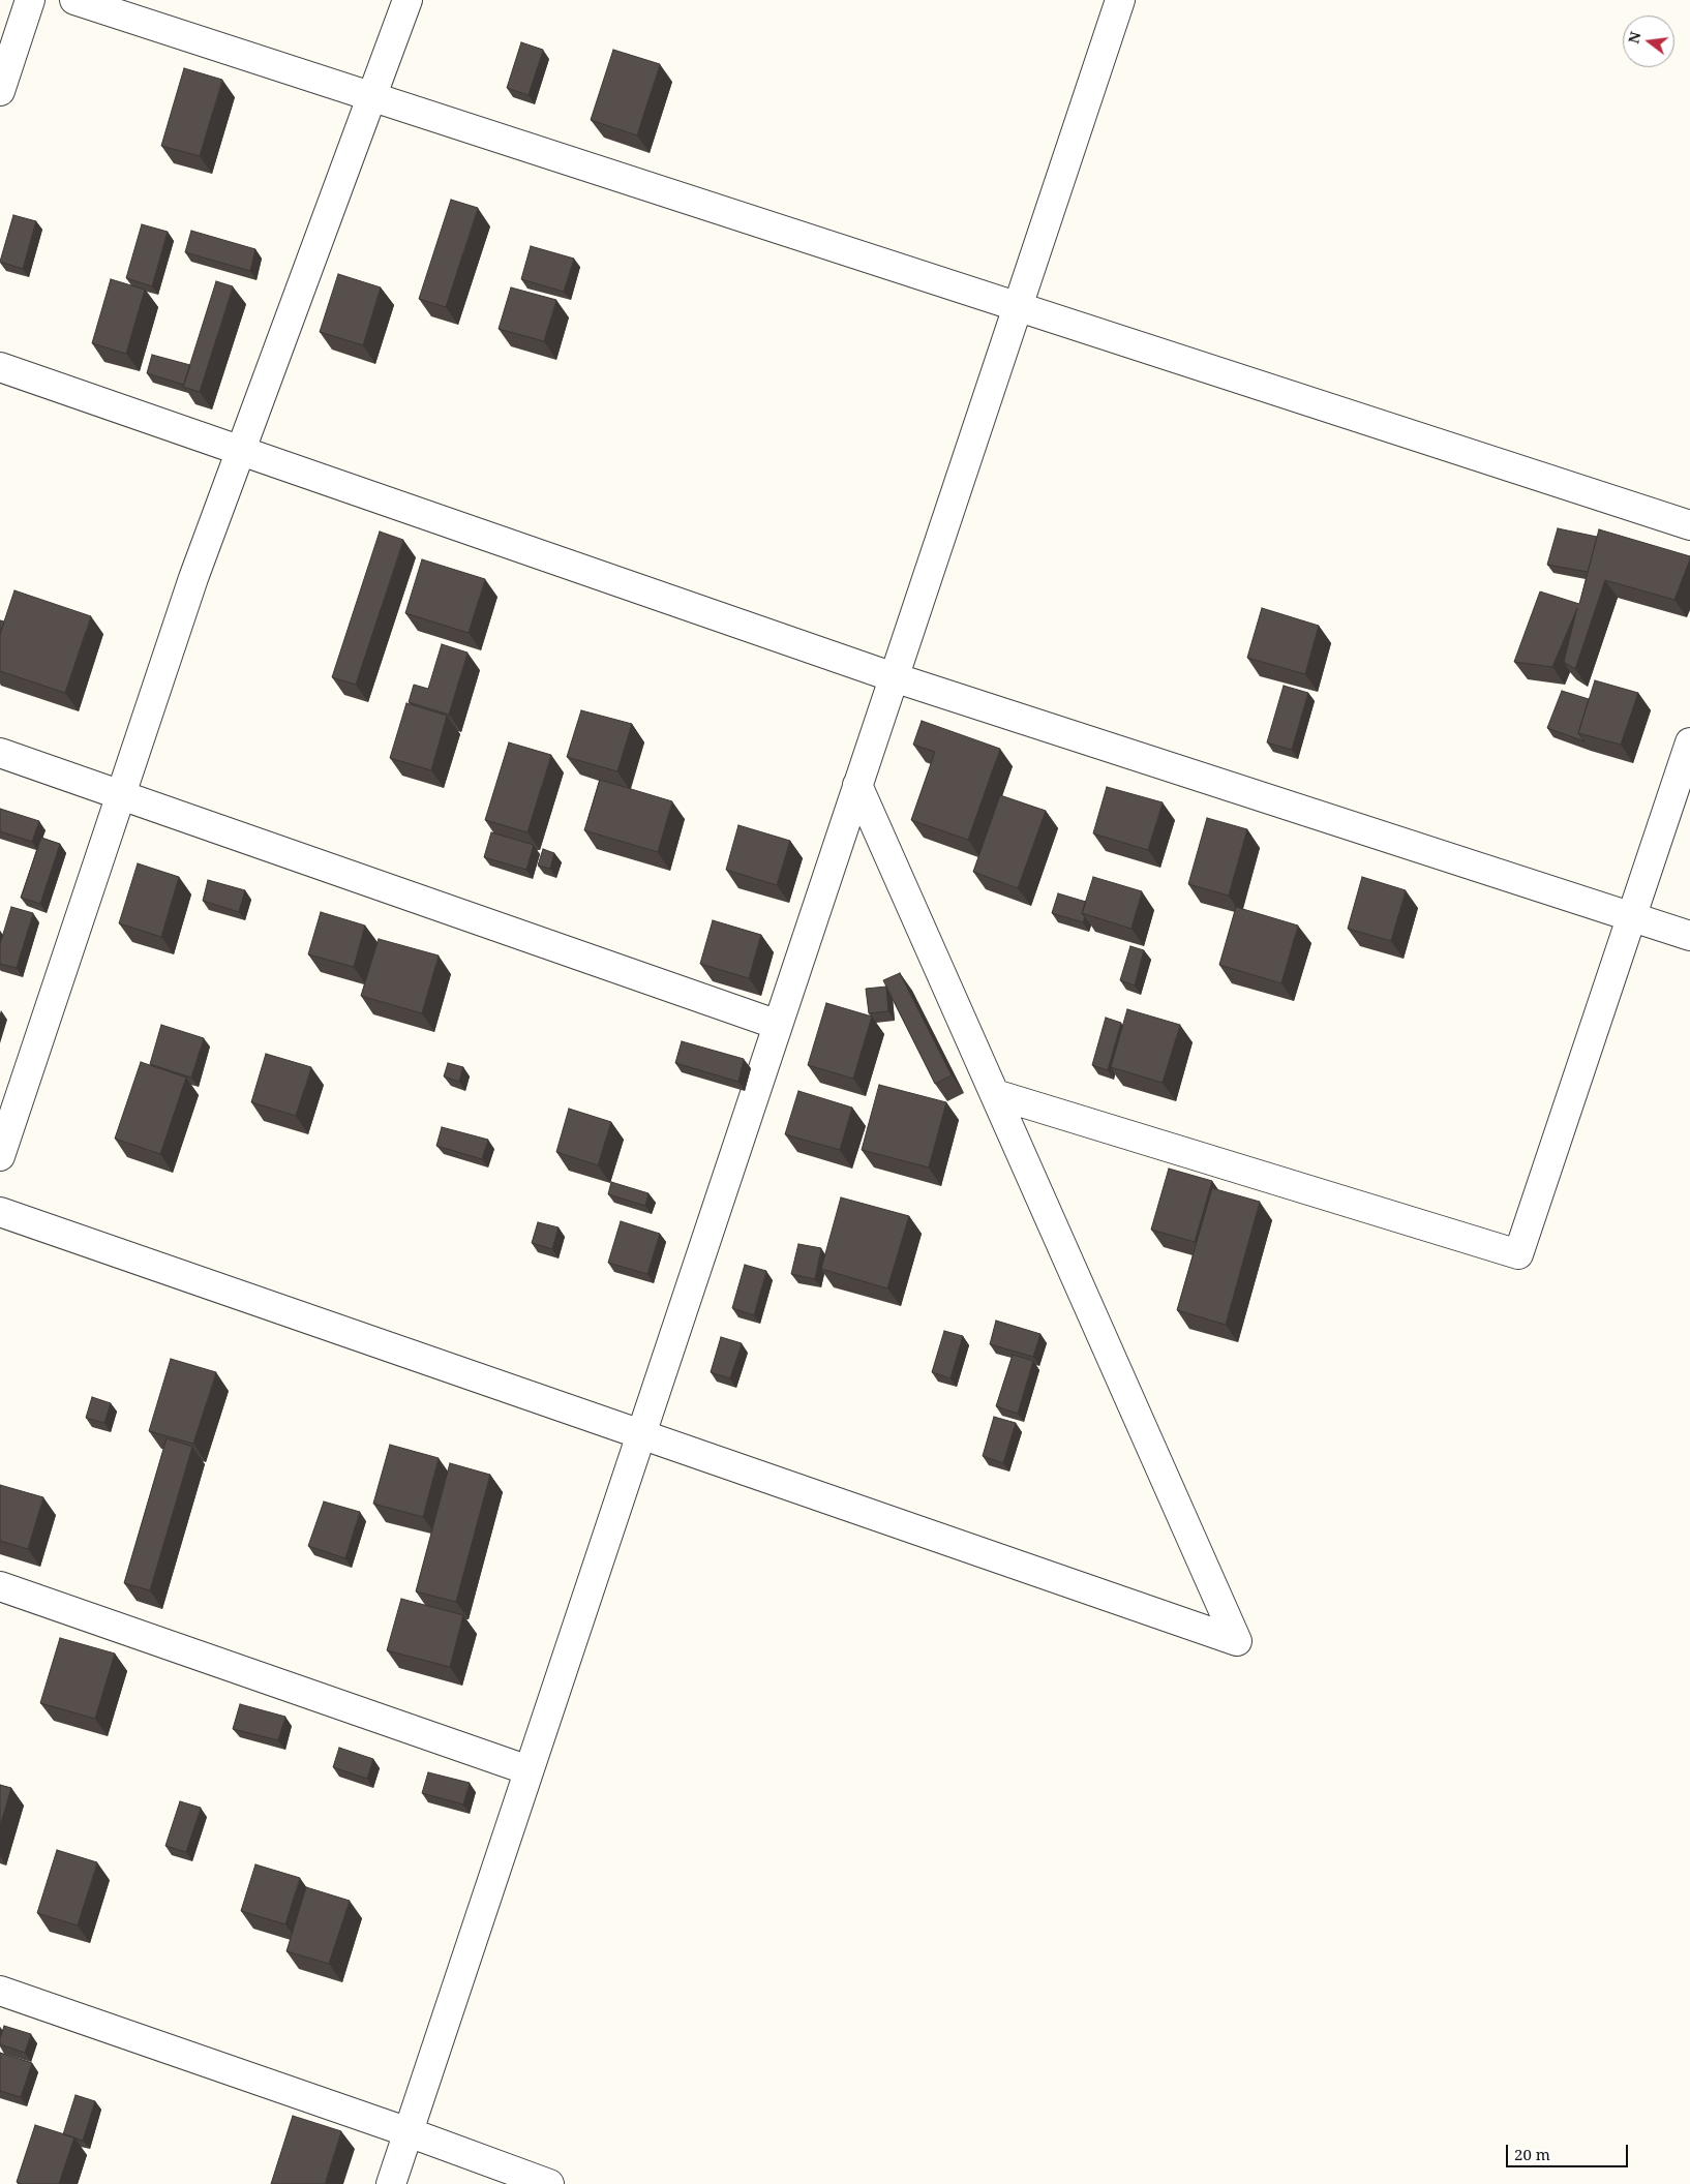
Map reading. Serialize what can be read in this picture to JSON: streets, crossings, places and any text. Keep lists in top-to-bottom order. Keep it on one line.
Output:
{"scale_bar":"20 m","north":"left"}
